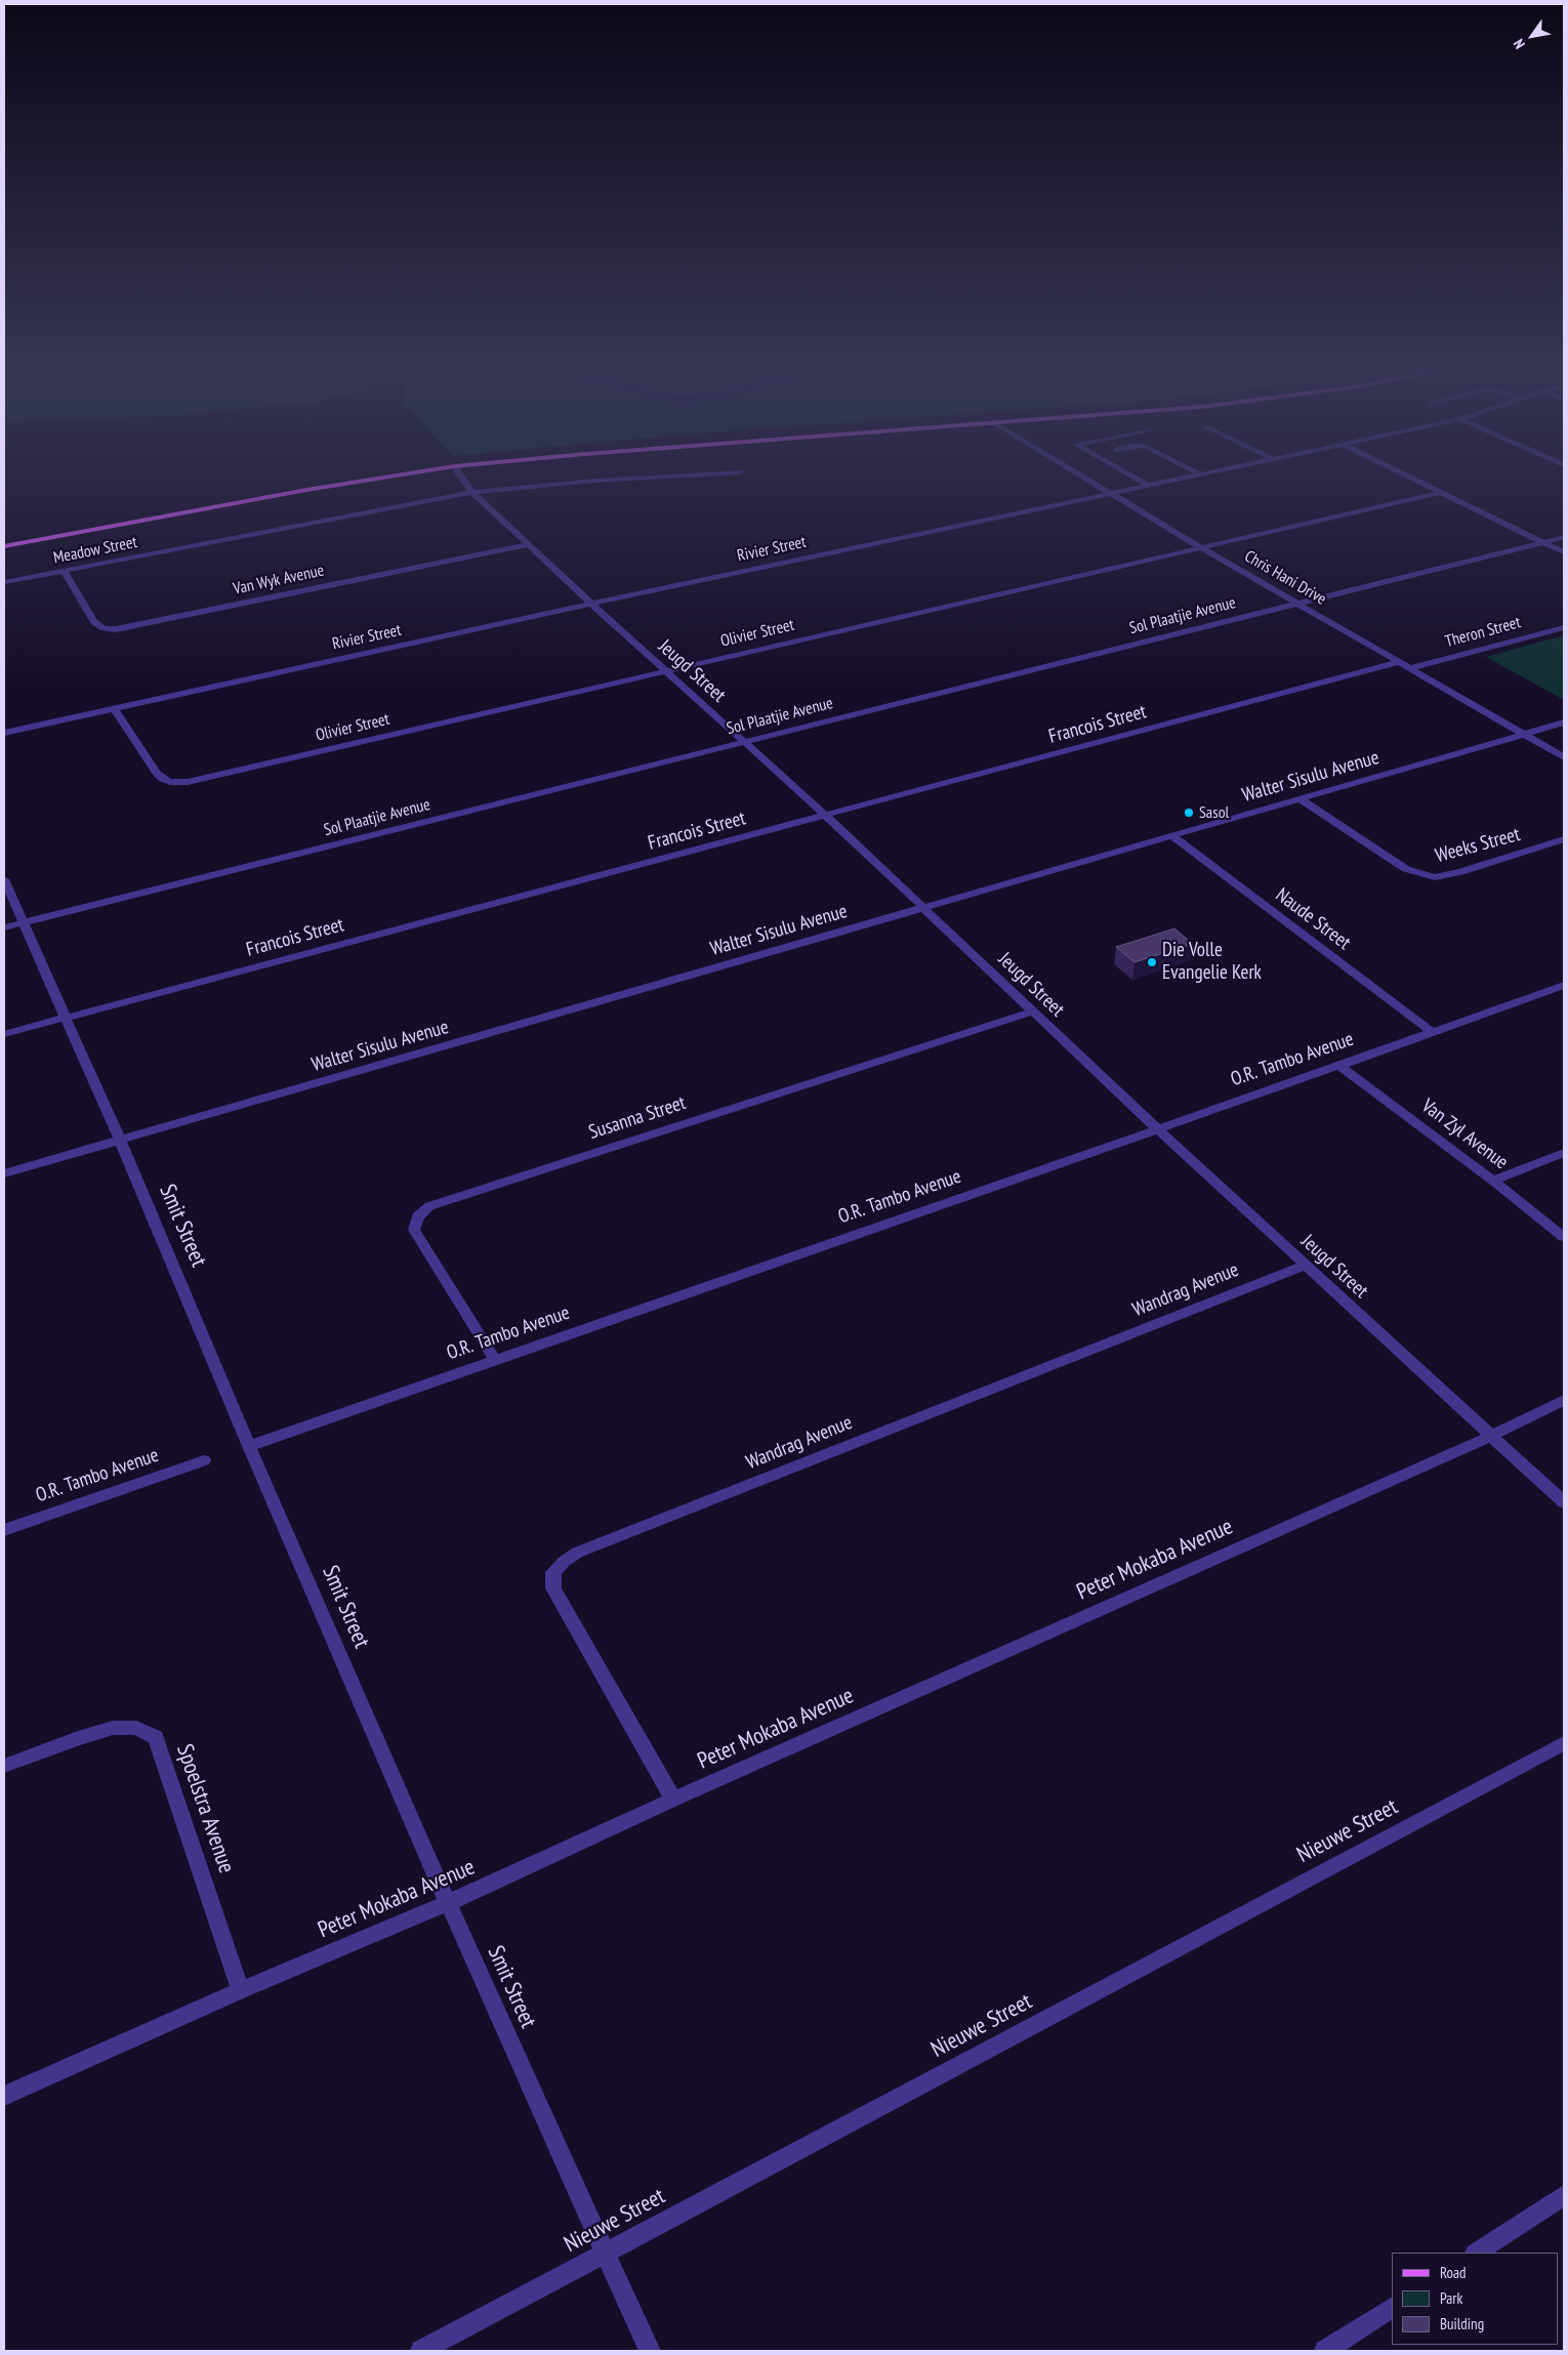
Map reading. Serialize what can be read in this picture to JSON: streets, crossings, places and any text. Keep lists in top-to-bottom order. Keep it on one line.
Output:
{"streets":{"street":["Rivier Street","Meadow Street","Chris Hani Drive","Van Wyk Avenue","Sol Plaatjie Avenue","Theron Street","Olivier Street","Jeugd Street","Francois Street","Walter Sisulu Avenue","Weeks Street","Naude Street","O.R. Tambo Avenue","Susanna Street","Van Zyl Avenue","Smit Street","Wandrag Avenue","Peter Mokaba Avenue","Spoelstra Avenue","Nieuwe Street"]},"crossings":[["Rivier Street","Chris Hani Drive"],["Rivier Street","Olivier Street"],["Rivier Street","Jeugd Street"],["Meadow Street","Van Wyk Avenue"],["Meadow Street","Jeugd Street"],["Chris Hani Drive","Sol Plaatjie Avenue"],["Chris Hani Drive","Theron Street"],["Chris Hani Drive","Olivier Street"],["Chris Hani Drive","Francois Street"],["Chris Hani Drive","Walter Sisulu Avenue"],["Van Wyk Avenue","Jeugd Street"],["Sol Plaatjie Avenue","Jeugd Street"],["Sol Plaatjie Avenue","Smit Street"],["Olivier Street","Jeugd Street"],["Jeugd Street","Francois Street"],["Jeugd Street","Walter Sisulu Avenue"],["Jeugd Street","O.R. Tambo Avenue"],["Jeugd Street","Susanna Street"],["Jeugd Street","Wandrag Avenue"],["Jeugd Street","Peter Mokaba Avenue"],["Francois Street","Smit Street"],["Walter Sisulu Avenue","Weeks Street"],["Walter Sisulu Avenue","Naude Street"],["Walter Sisulu Avenue","Smit Street"],["Naude Street","O.R. Tambo Avenue"],["O.R. Tambo Avenue","Susanna Street"],["O.R. Tambo Avenue","Van Zyl Avenue"],["O.R. Tambo Avenue","Smit Street"],["Smit Street","Peter Mokaba Avenue"],["Smit Street","Nieuwe Street"],["Wandrag Avenue","Peter Mokaba Avenue"],["Peter Mokaba Avenue","Spoelstra Avenue"]],"places":["Sasol","Die Volle Evangelie Kerk"],"legend":["Road","Park","Building"],"north":"bottom left"}
